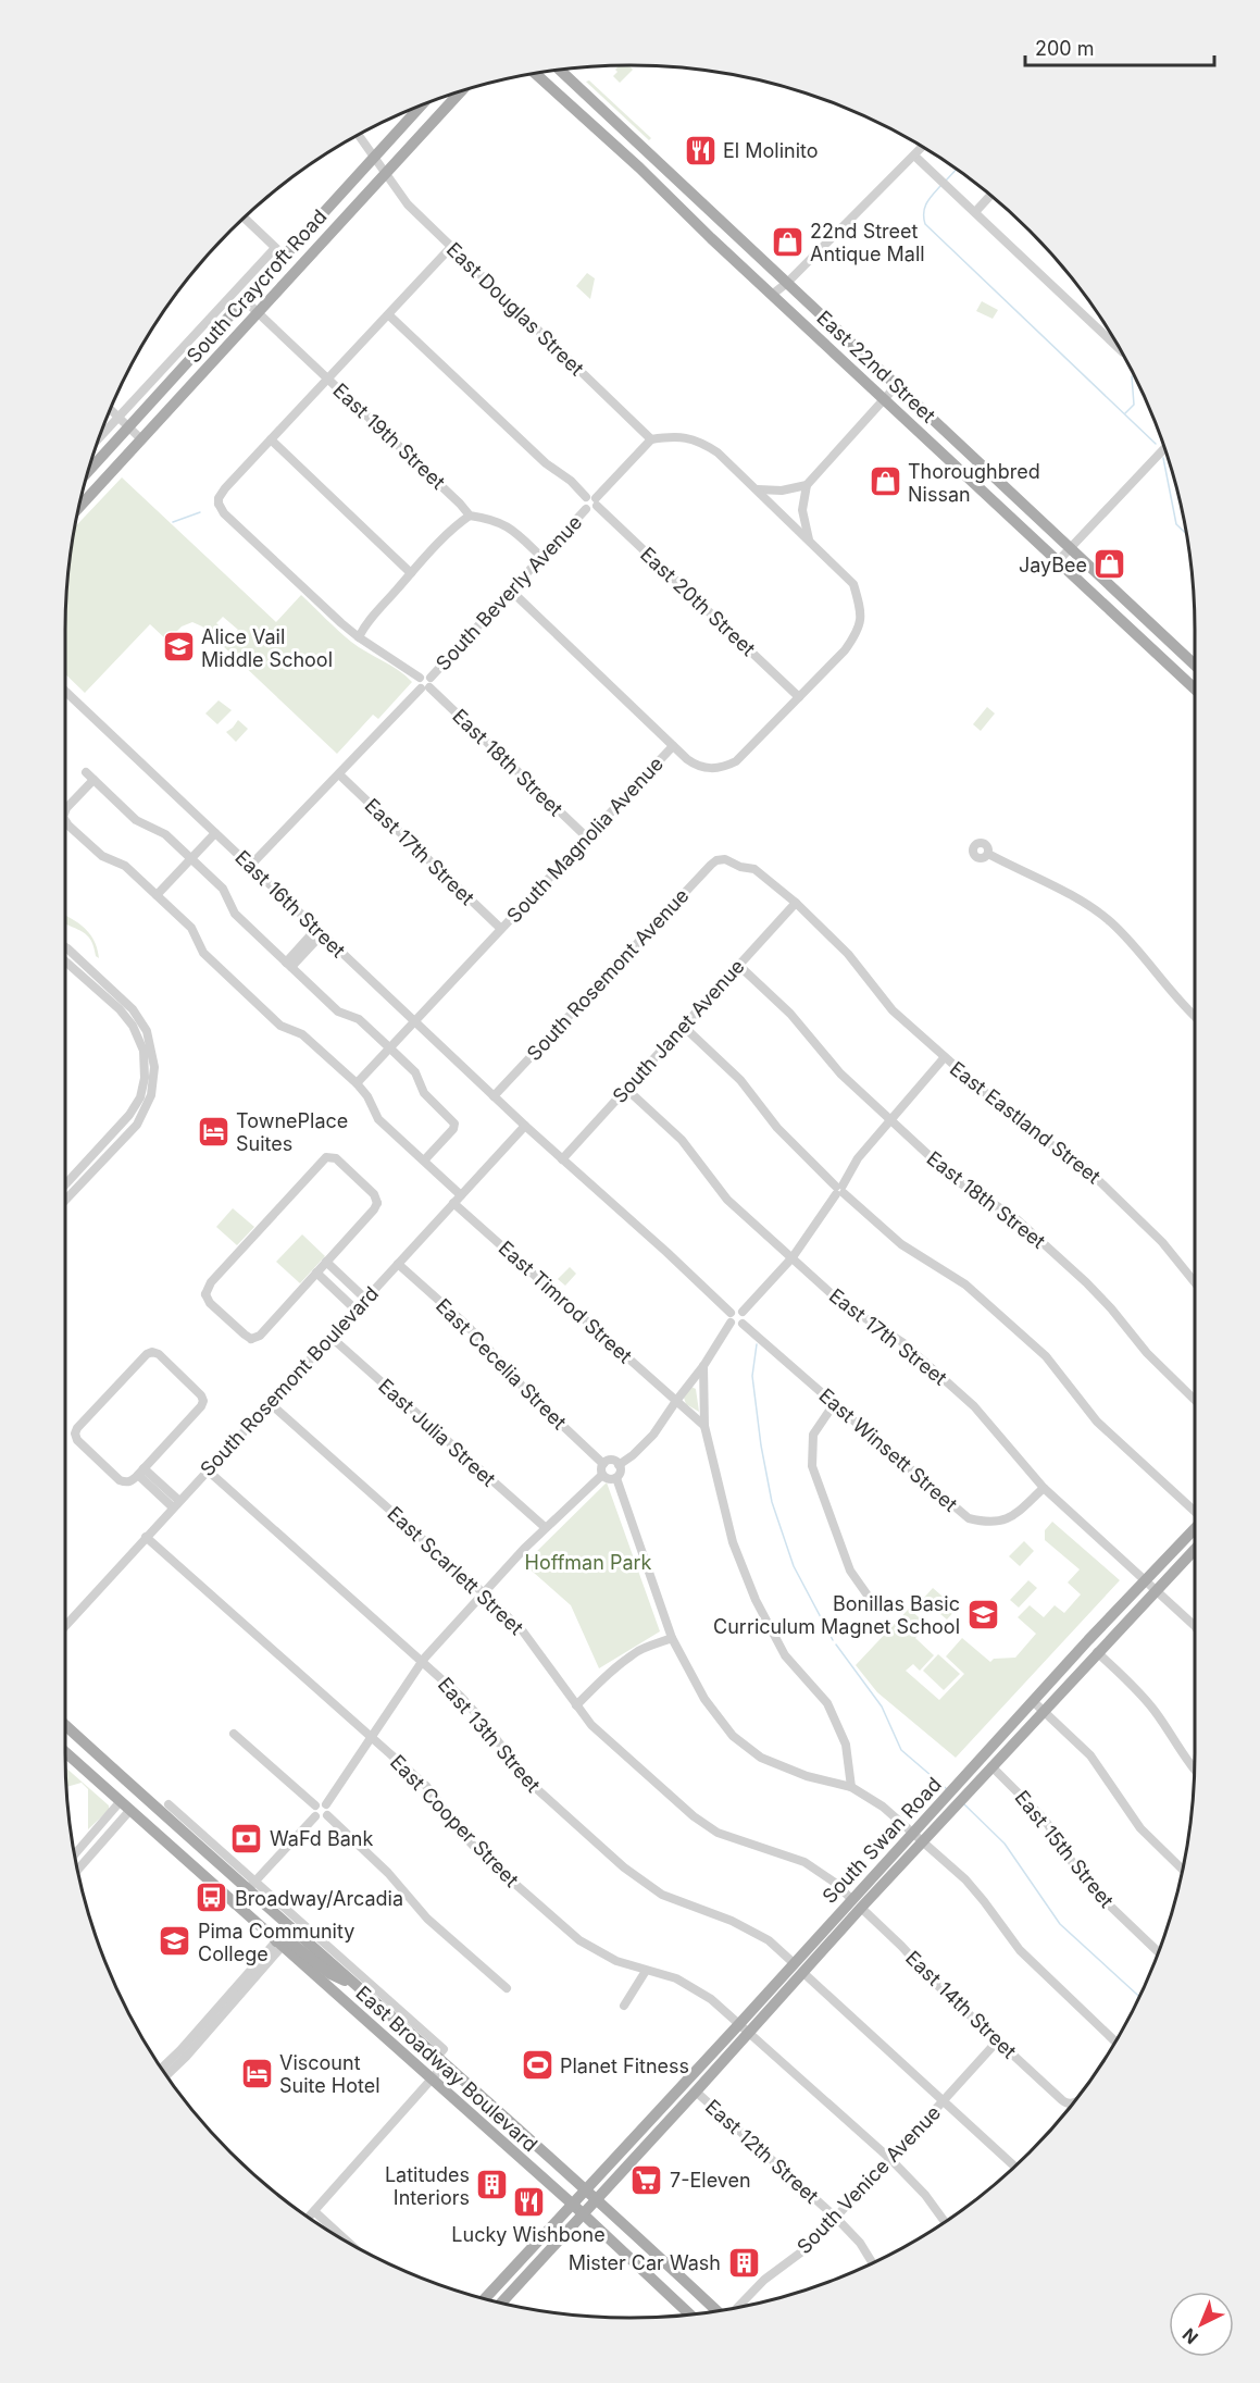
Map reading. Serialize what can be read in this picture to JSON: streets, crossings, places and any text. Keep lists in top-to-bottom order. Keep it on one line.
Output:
{"streets":{"main road":["South Craycroft Road","East 22nd Street","South Swan Road","East Broadway Boulevard"],"street":["East Douglas Street","East 19th Street","South Beverly Avenue","East 20th Street","East 18th Street","South Magnolia Avenue","East 17th Street","East 16th Street","South Rosemont Avenue","South Janet Avenue","East Eastland Street","East Timrod Street","East Cecelia Street","South Rosemont Boulevard","East Julia Street","East Winsett Street","East Scarlett Street","East 13th Street","East Cooper Street","East 15th Street","East 14th Street","East 12th Street","South Venice Avenue"]},"crossings":[["South Craycroft Road","East Douglas Street"],["South Craycroft Road","East 19th Street"],["East Douglas Street","South Beverly Avenue"],["East Douglas Street","South Magnolia Avenue"],["South Beverly Avenue","East 20th Street"],["South Beverly Avenue","East 18th Street"],["South Beverly Avenue","South Magnolia Avenue"],["South Beverly Avenue","East 17th Street"],["South Beverly Avenue","East 16th Street"],["East 20th Street","South Magnolia Avenue"],["East 18th Street","South Magnolia Avenue"],["East 18th Street","South Janet Avenue"],["South Magnolia Avenue","East 17th Street"],["South Magnolia Avenue","East 16th Street"],["East 17th Street","South Janet Avenue"],["East 17th Street","East Winsett Street"],["East 17th Street","South Swan Road"],["East 16th Street","South Rosemont Avenue"],["East 16th Street","South Rosemont Boulevard"],["South Rosemont Avenue","East Eastland Street"],["South Janet Avenue","East Eastland Street"],["East Timrod Street","South Rosemont Boulevard"],["East Cecelia Street","South Rosemont Boulevard"],["South Rosemont Boulevard","East Julia Street"],["South Rosemont Boulevard","East Scarlett Street"],["South Rosemont Boulevard","East 13th Street"],["South Rosemont Boulevard","East Cooper Street"],["East Scarlett Street","South Swan Road"],["East Scarlett Street","East 14th Street"],["East 13th Street","South Swan Road"],["East Cooper Street","South Swan Road"],["East Cooper Street","South Venice Avenue"],["South Swan Road","East 15th Street"],["South Swan Road","East 14th Street"],["South Swan Road","East Broadway Boulevard"],["South Swan Road","East 12th Street"],["East 14th Street","South Venice Avenue"],["East 12th Street","South Venice Avenue"]],"parks":["Hoffman Park"],"places":{"restaurant":["El Molinito","Lucky Wishbone"],"shop":["22nd Street Antique Mall","Thoroughbred Nissan","JayBee"],"school or university":["Alice Vail Middle School","Bonillas Basic Curriculum Magnet School","Pima Community College"],"hotel":["TownePlace Suites","Viscount Suite Hotel"],"bank":["WaFd Bank"],"bus stop":["Broadway/Arcadia"],"sports":["Planet Fitness"],"supermarket":["7-Eleven"],"building":["Latitudes Interiors","Mister Car Wash"]},"scale_bar":"200 m","north":"bottom left"}
